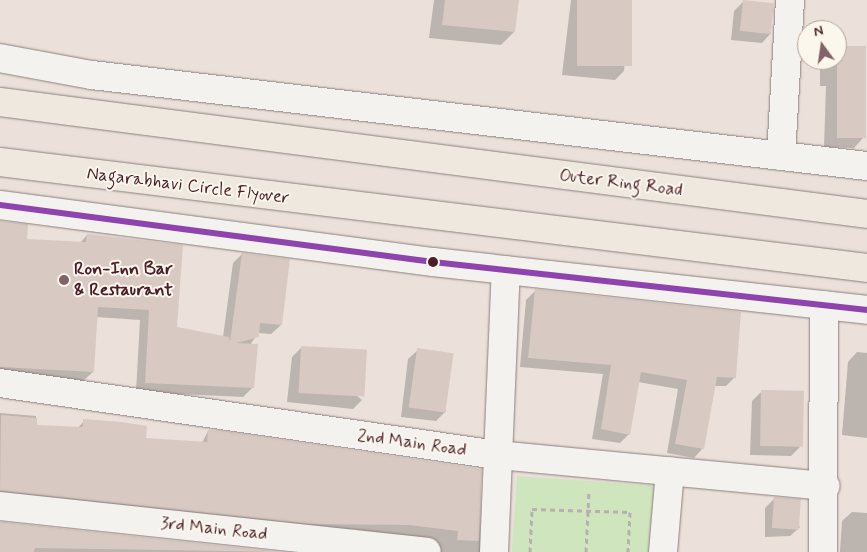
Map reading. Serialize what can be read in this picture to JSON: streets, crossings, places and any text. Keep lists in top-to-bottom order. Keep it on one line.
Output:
{"streets":{"highway":["Outer Ring Road","Nagarabhavi Circle Flyover"],"street":["2nd Main Road","3rd Main Road"]},"places":["Ron-Inn Bar & Restaurant"],"north":"top"}
